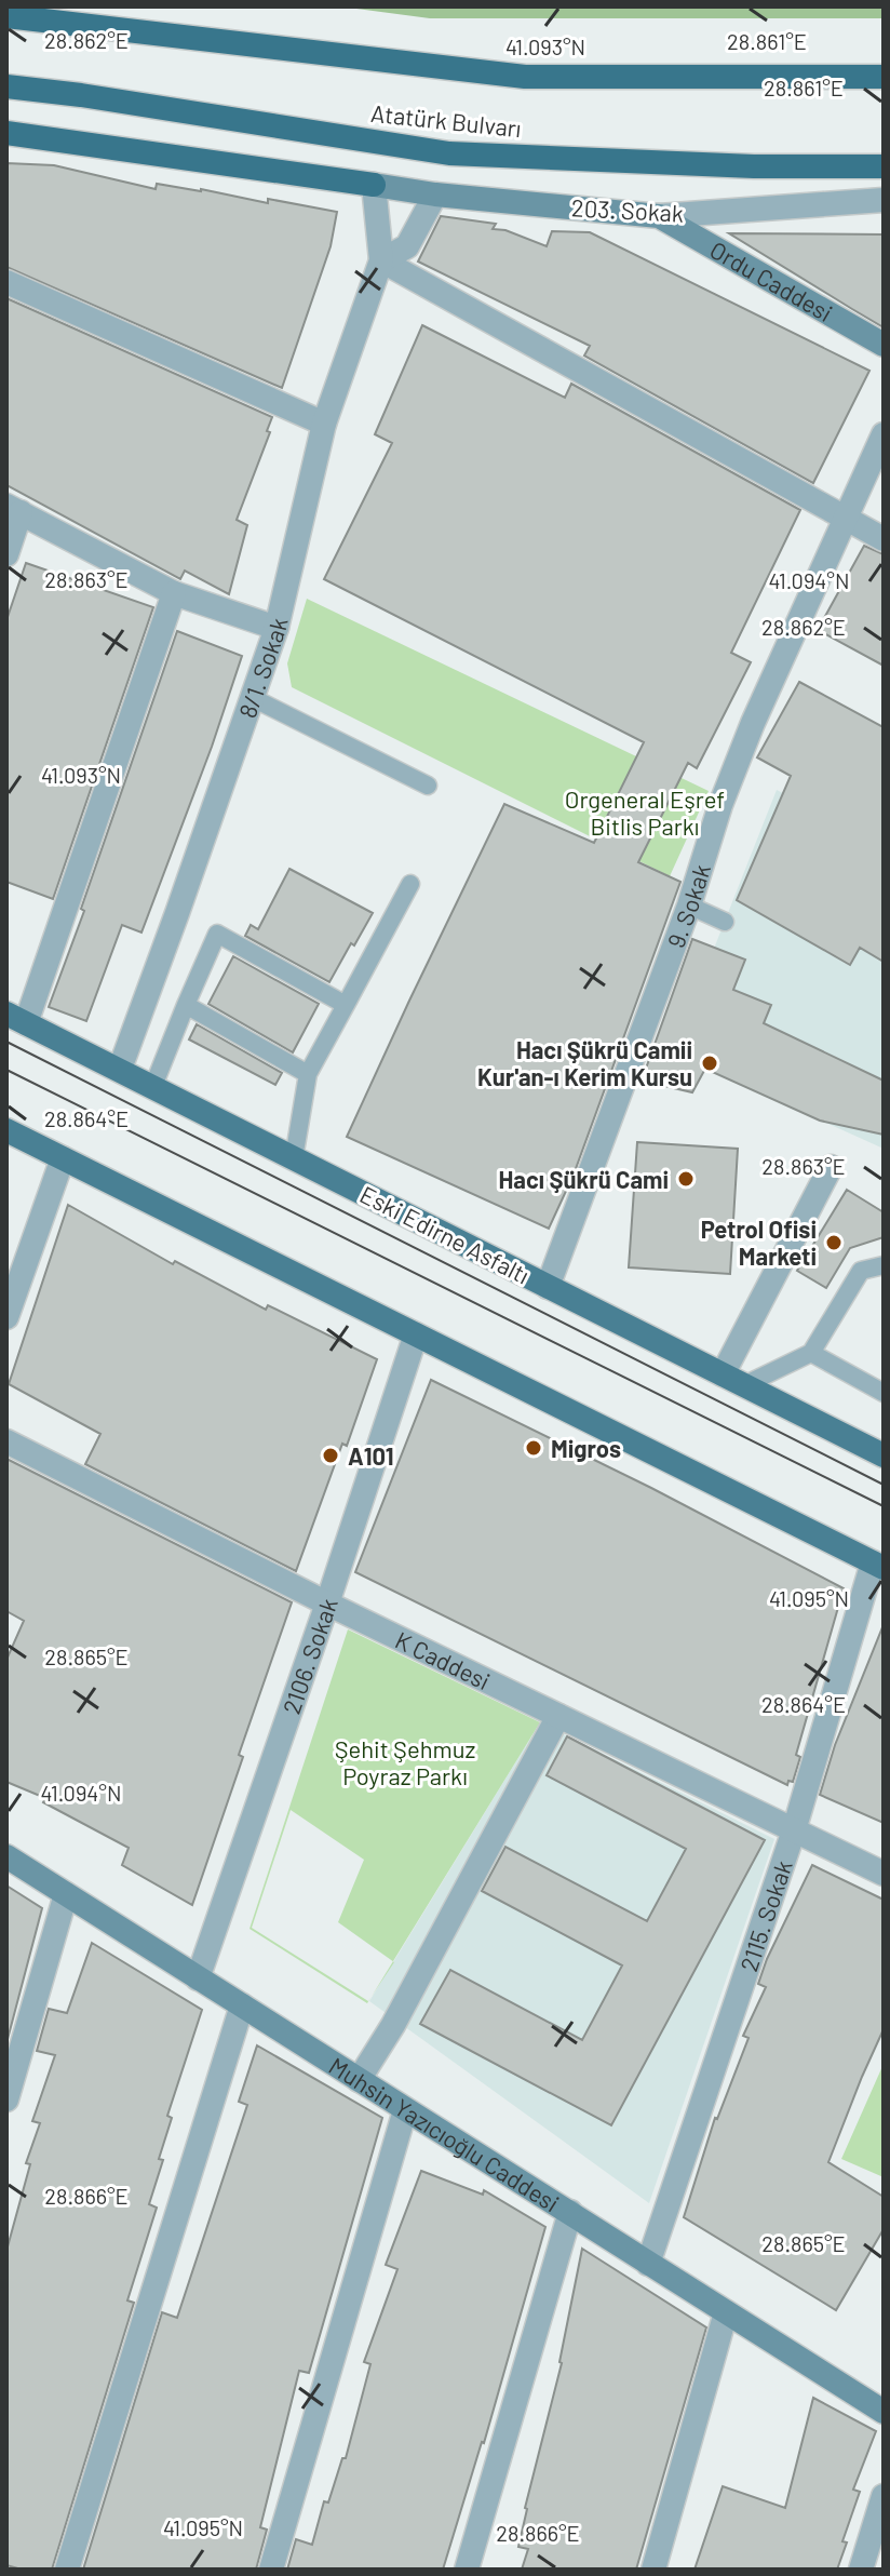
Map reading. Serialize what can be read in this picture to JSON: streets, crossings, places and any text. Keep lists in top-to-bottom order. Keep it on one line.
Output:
{"streets":{"highway":["Atatürk Bulvarı"],"main road":["203. Sokak","Ordu Caddesi","Eski Edirne Asfaltı","Muhsin Yazıcıoğlu Caddesi"],"street":["8/1. Sokak","9. Sokak","2106. Sokak","K Caddesi","2115. Sokak"]},"crossings":[["203. Sokak","Ordu Caddesi"],["203. Sokak","8/1. Sokak"],["8/1. Sokak","Eski Edirne Asfaltı"],["9. Sokak","Eski Edirne Asfaltı"],["2106. Sokak","K Caddesi"],["2106. Sokak","Muhsin Yazıcıoğlu Caddesi"],["K Caddesi","2115. Sokak"],["2115. Sokak","Muhsin Yazıcıoğlu Caddesi"]],"parks":["Orgeneral Eşref Bitlis Parkı","Şehit Şehmuz Poyraz Parkı"],"places":["Hacı Şükrü Camii Kur'an-ı Kerim Kursu","Hacı Şükrü Cami","Petrol Ofisi Marketi","Migros","A101"],"coordinates":["28.862°E","28.861°E","41.093°N","28.863°E","41.094°N","28.864°E","41.095°N","28.865°E","28.866°E"]}
